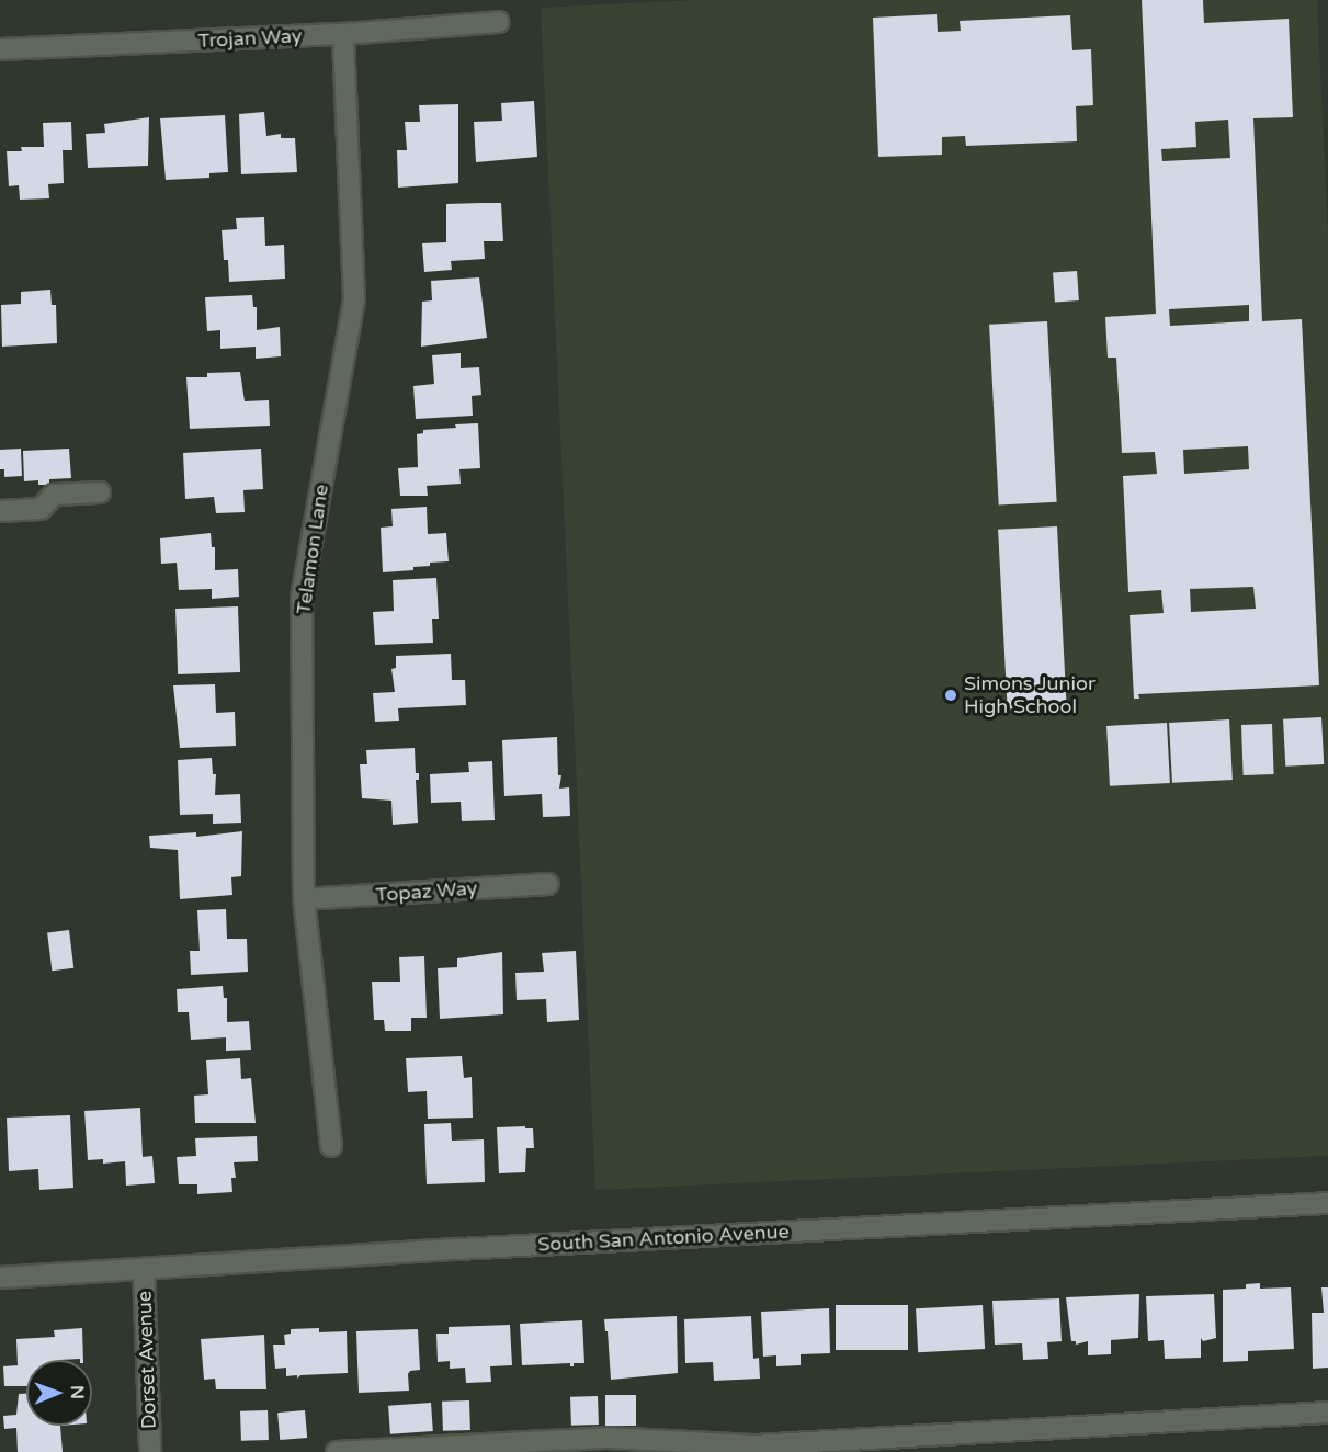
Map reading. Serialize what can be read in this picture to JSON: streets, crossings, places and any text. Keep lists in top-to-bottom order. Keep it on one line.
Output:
{"streets":{"street":["Trojan Way","Telamon Lane","Topaz Way","South San Antonio Avenue","Dorset Avenue"]},"crossings":[["Trojan Way","Telamon Lane"],["Telamon Lane","Topaz Way"],["South San Antonio Avenue","Dorset Avenue"]],"places":["Simons Junior High School"],"north":"right"}
